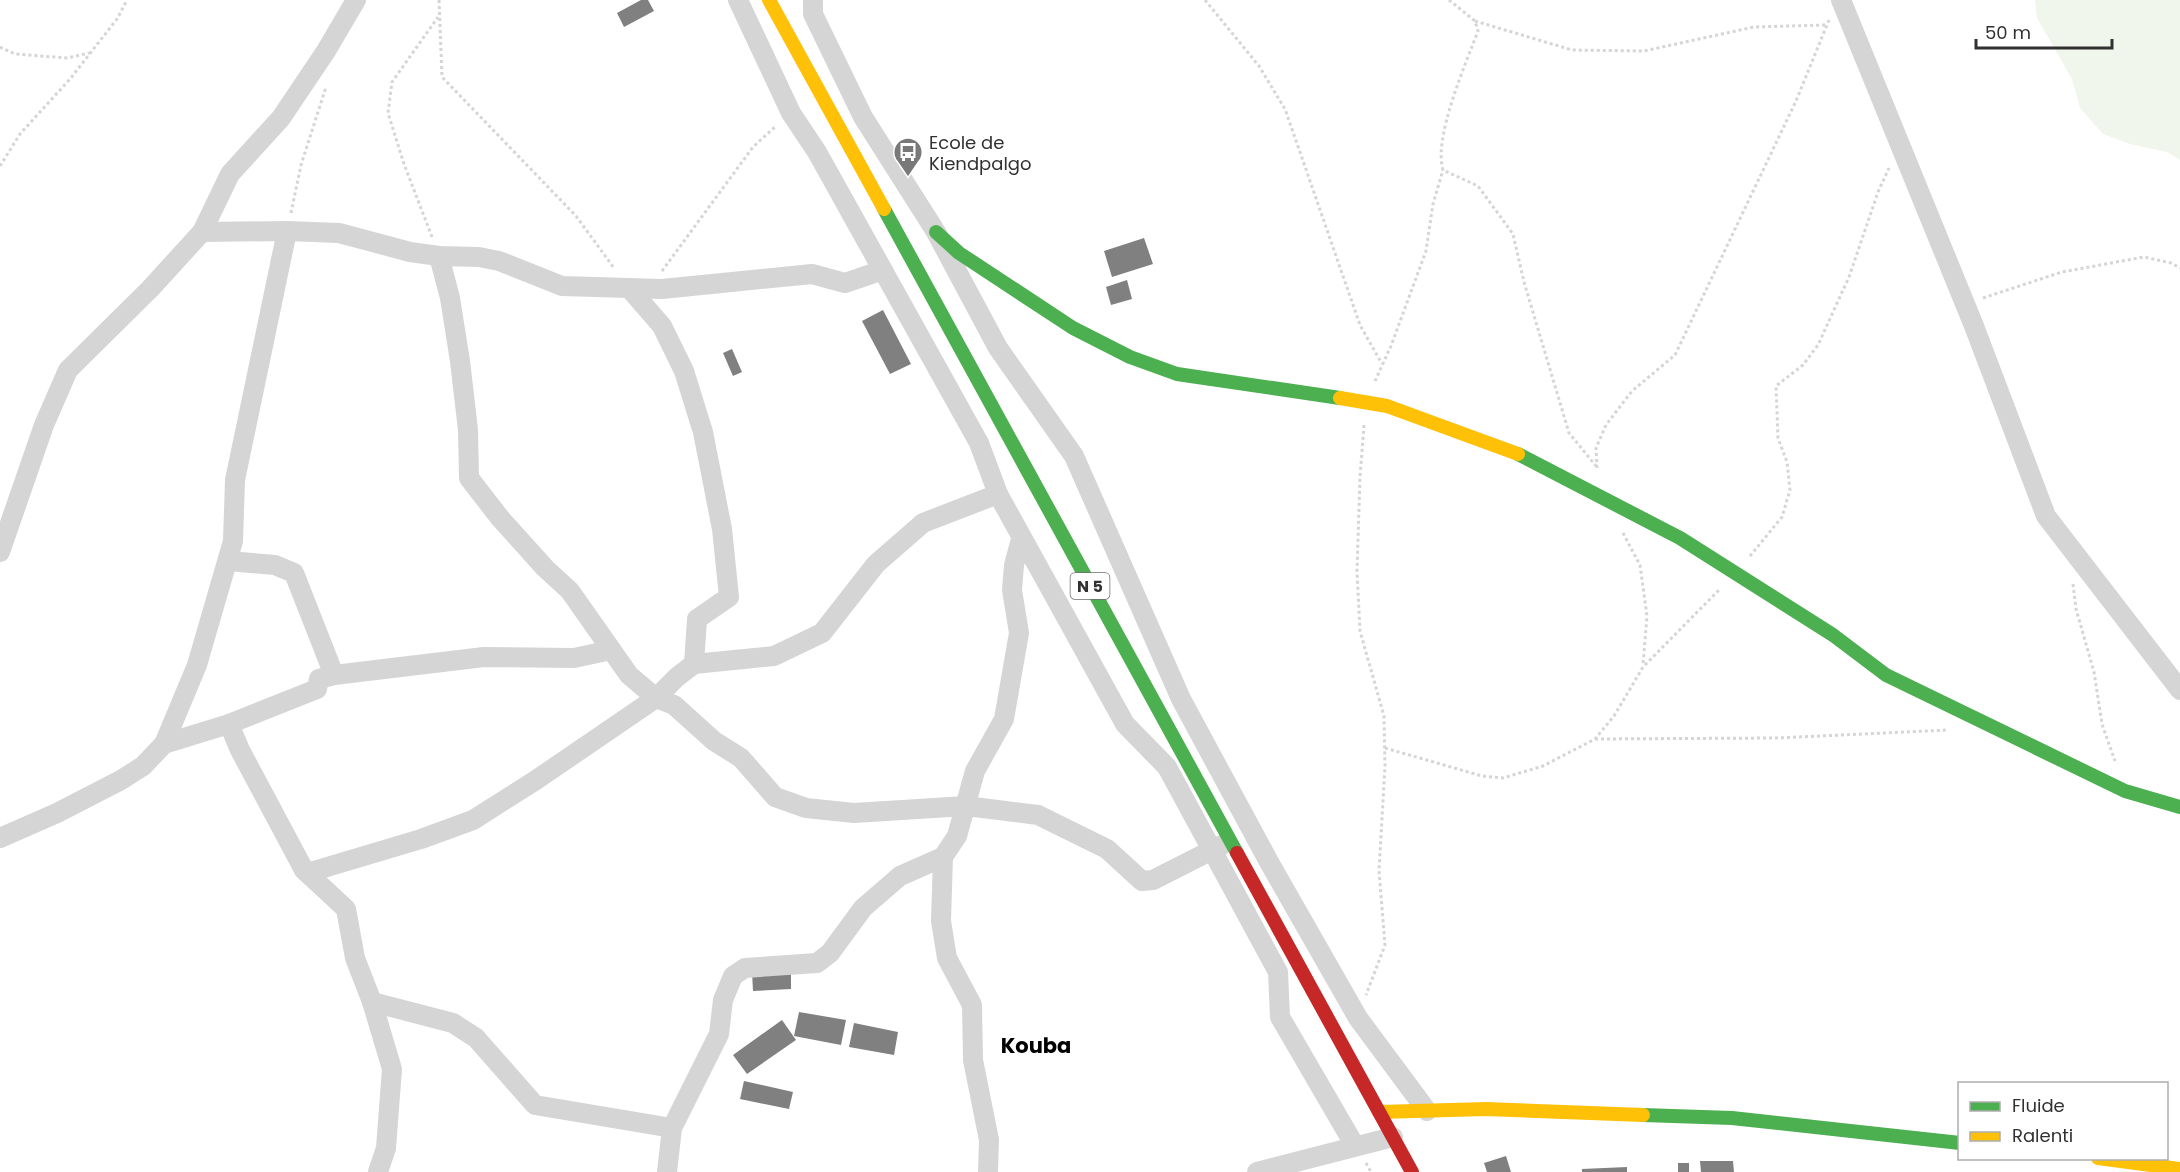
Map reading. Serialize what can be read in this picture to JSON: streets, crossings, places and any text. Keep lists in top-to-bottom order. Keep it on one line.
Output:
{"streets":{"main road":["N 5"]},"districts":["Kouba"],"places":{"bus stop":["Ecole de Kiendpalgo"]},"legend":["Fluide","Ralenti"],"scale_bar":"50 m"}
